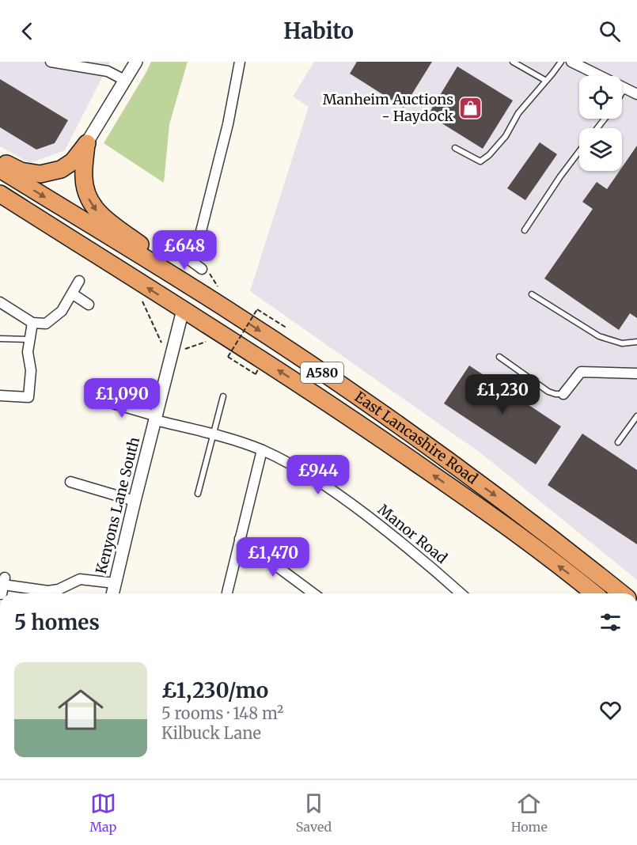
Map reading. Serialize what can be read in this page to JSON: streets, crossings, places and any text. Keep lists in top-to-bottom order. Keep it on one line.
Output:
{"streets":{"highway":["A580","East Lancashire Road"],"street":["Kenyons Lane South","Manor Road"]},"crossings":[["East Lancashire Road","Kenyons Lane South"],["Kenyons Lane South","Manor Road"]],"places":{"shop":["Manheim Auctions - Haydock"]},"page":{"header":"Habito","price":["£648","£1,230","£1,090","£944","£1,470"],"heading":"5 homes","list":[{"name":"£1,230/mo","note":"5 rooms · 148 m² · Kilbuck Lane"}],"tabs":["Map","Saved","Home"]}}
